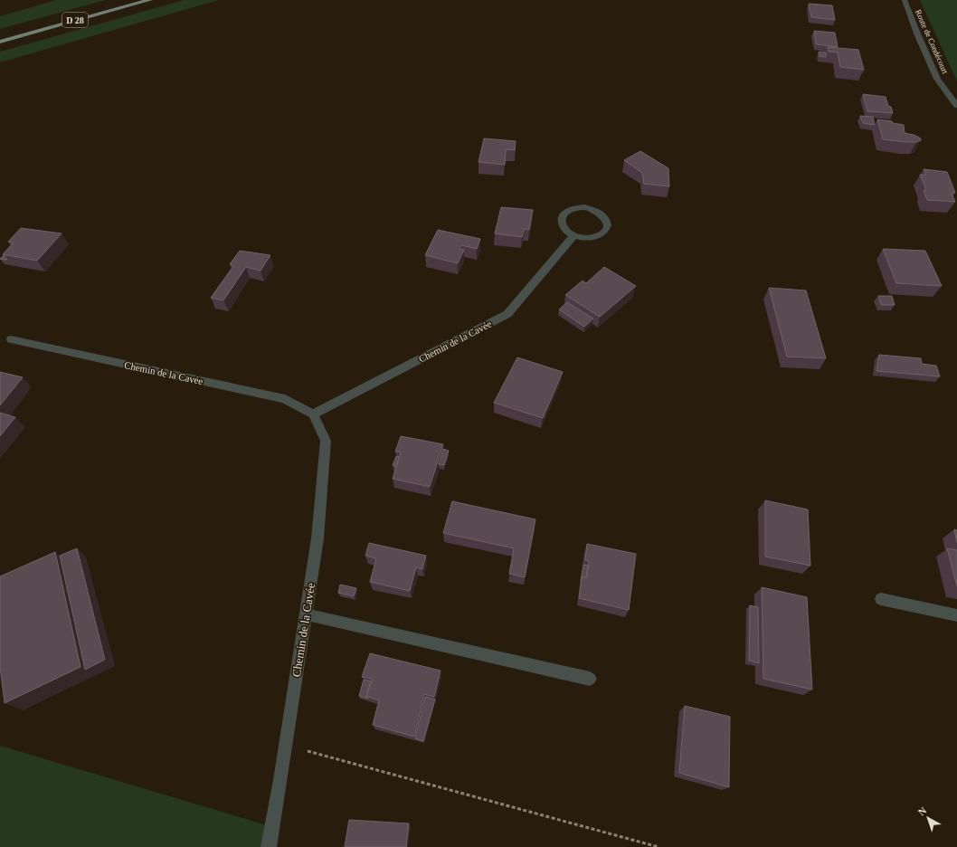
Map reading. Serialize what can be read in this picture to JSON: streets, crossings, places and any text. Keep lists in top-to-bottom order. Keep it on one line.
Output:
{"streets":{"main road":["D 28"],"street":["Route de Condécourt","Chemin de la Cavée"]},"north":"top left"}
